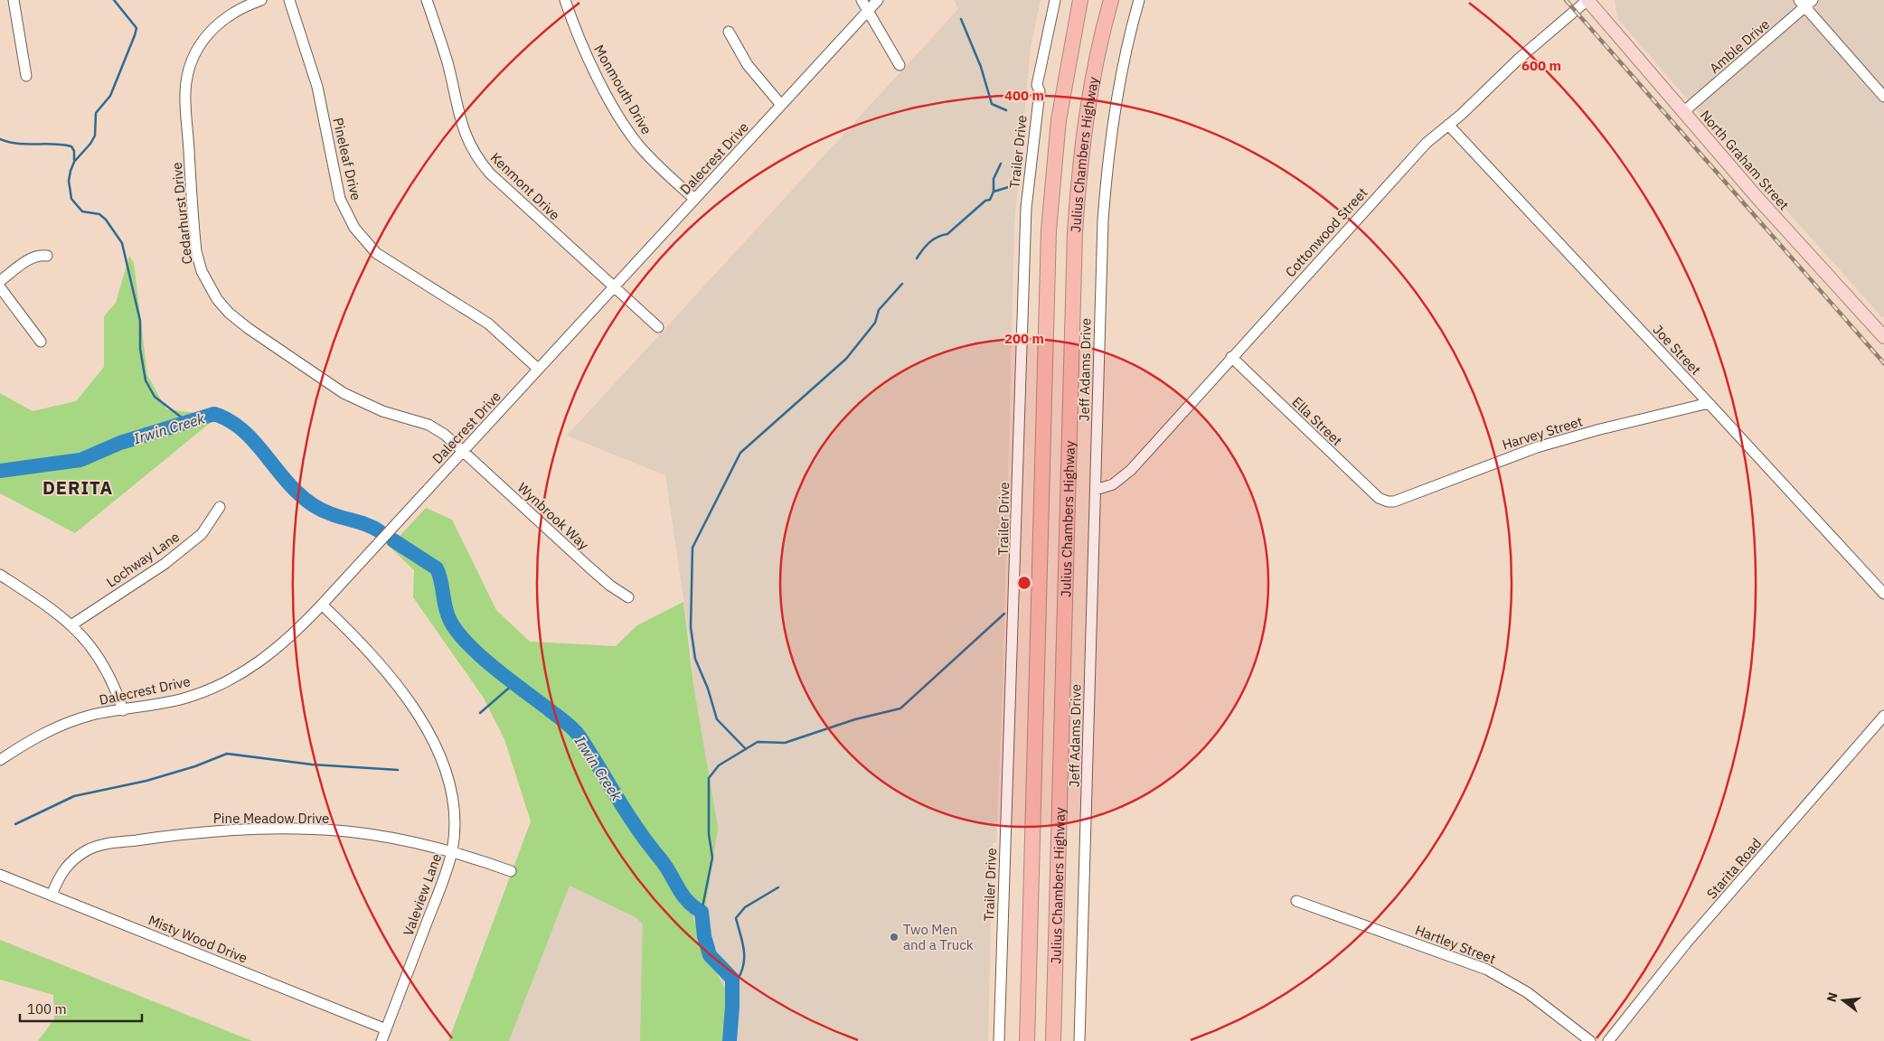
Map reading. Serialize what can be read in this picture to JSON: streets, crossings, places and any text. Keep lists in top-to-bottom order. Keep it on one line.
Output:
{"streets":{"highway":["Julius Chambers Highway"],"main road":["North Graham Street"],"street":["Amble Drive","Monmouth Drive","Trailer Drive","Dalecrest Drive","Pineleaf Drive","Kenmont Drive","Cedarhurst Drive","Cottonwood Street","Joe Street","Jeff Adams Drive","Ella Street","Harvey Street","Wynbrook Way","Lochway Lane","Pine Meadow Drive","Starita Road","Valeview Lane","Misty Wood Drive","Hartley Street"]},"crossings":[["Amble Drive","North Graham Street"],["Monmouth Drive","Dalecrest Drive"],["Dalecrest Drive","Pineleaf Drive"],["Dalecrest Drive","Kenmont Drive"],["Dalecrest Drive","Cedarhurst Drive"],["Dalecrest Drive","Wynbrook Way"],["Dalecrest Drive","Valeview Lane"],["North Graham Street","Cottonwood Street"],["Cedarhurst Drive","Wynbrook Way"],["Cottonwood Street","Joe Street"],["Cottonwood Street","Jeff Adams Drive"],["Cottonwood Street","Ella Street"],["Joe Street","Harvey Street"],["Ella Street","Harvey Street"],["Pine Meadow Drive","Valeview Lane"],["Pine Meadow Drive","Misty Wood Drive"],["Valeview Lane","Misty Wood Drive"]],"districts":["DERITA"],"water":["Irwin Creek"],"places":["Two Men and a Truck"],"scale_bar":"100 m","north":"left","rings":["600 m","400 m","200 m"]}
